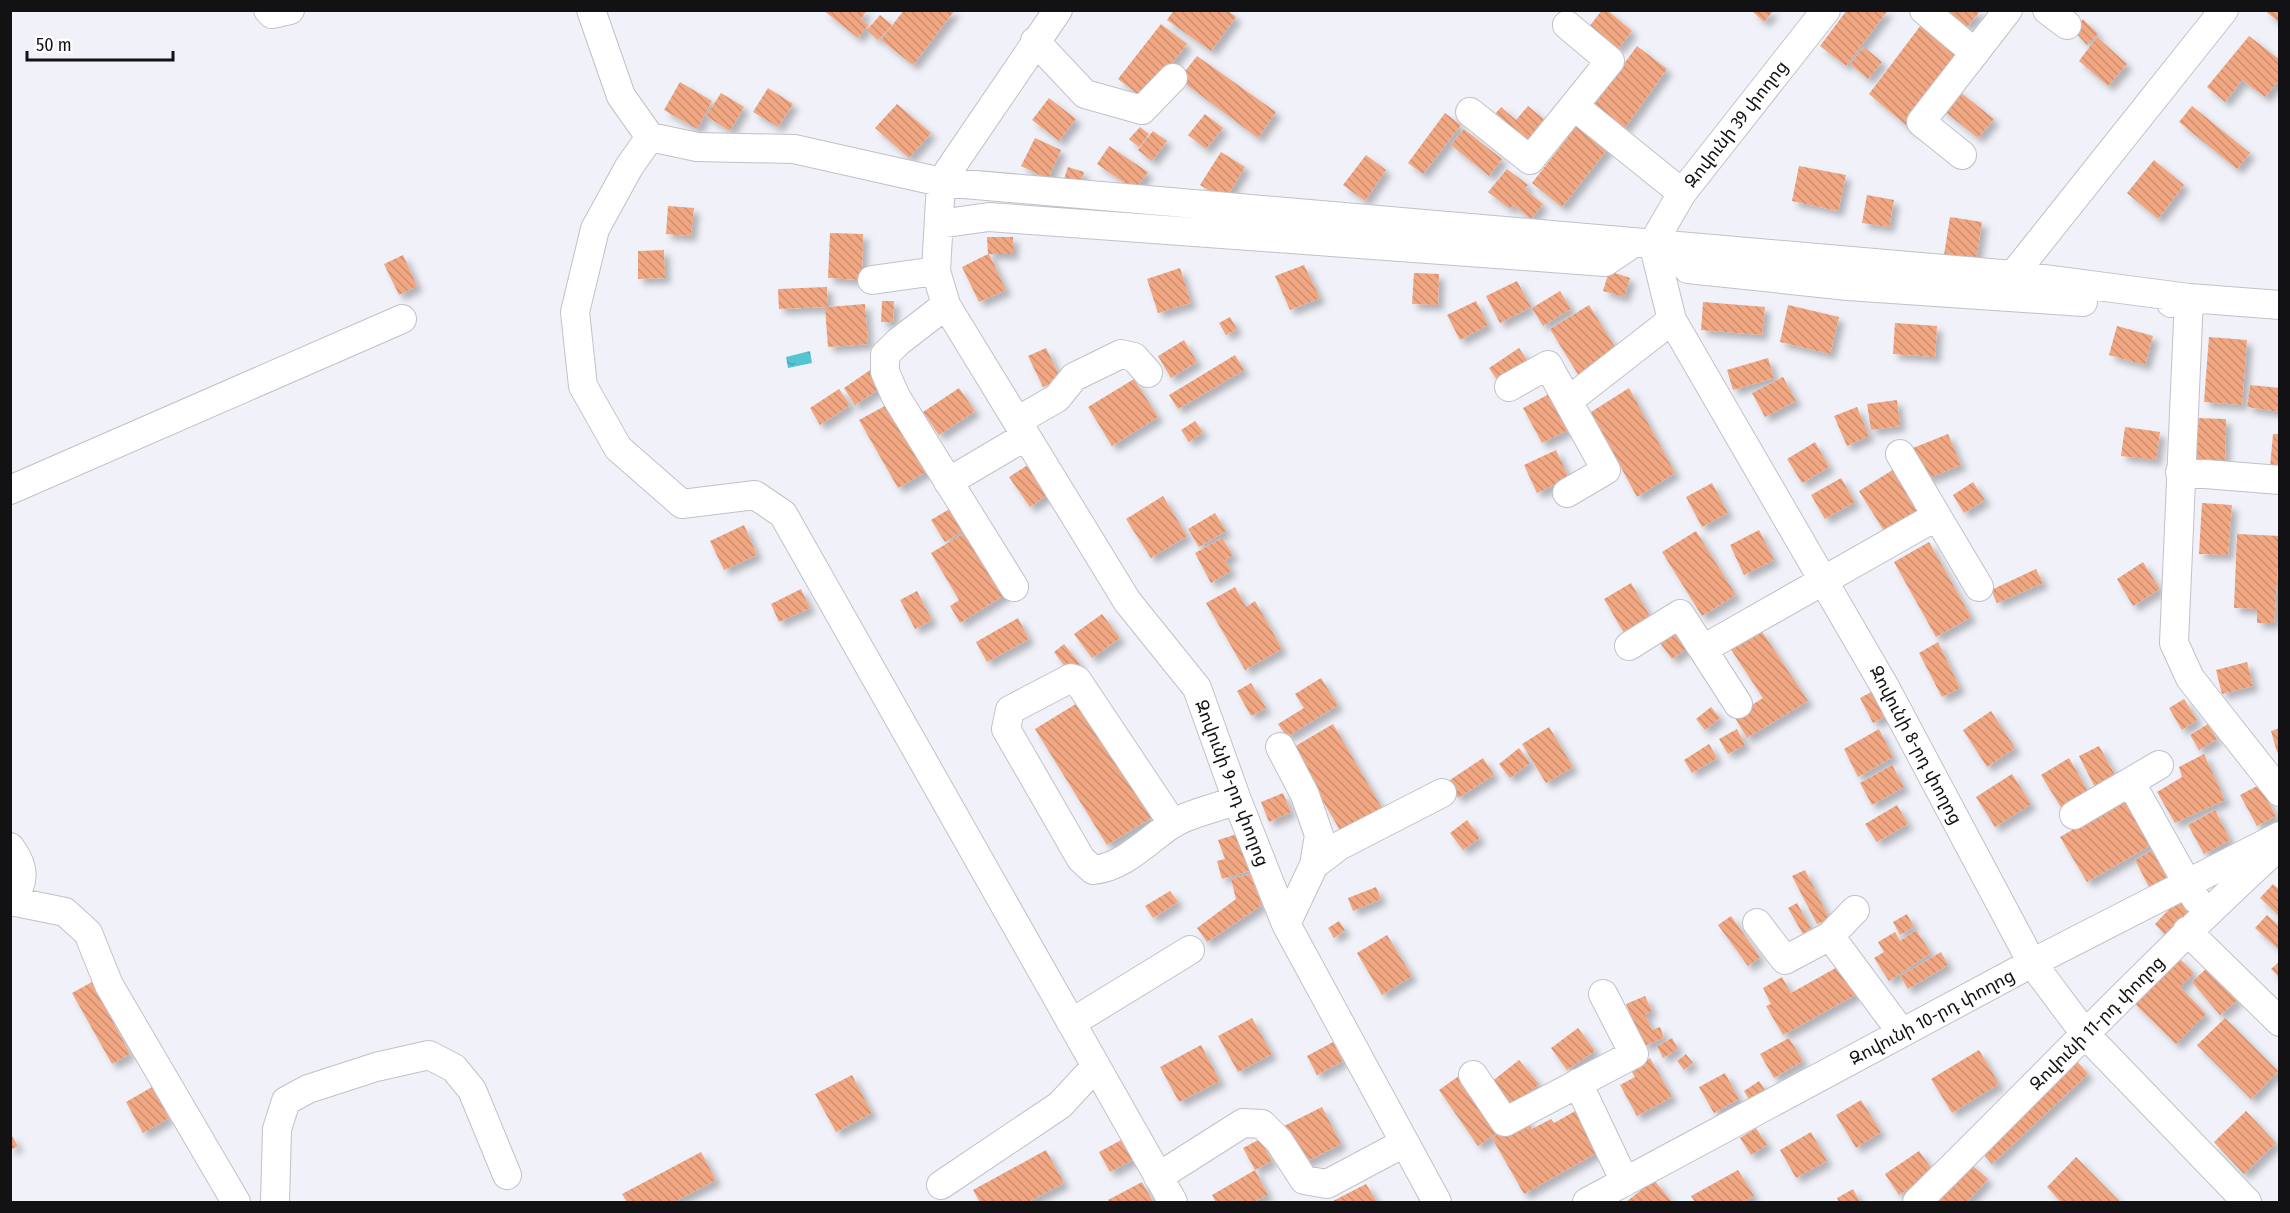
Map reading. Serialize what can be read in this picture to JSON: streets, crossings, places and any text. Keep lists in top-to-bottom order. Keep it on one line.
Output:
{"streets":{"street":["Զովունի 39 փողոց","Զովունի 8-րդ փողոց","Զովունի 9-րդ փողոց","Զովունի 10-րդ փողոց","Զովունի 11-րդ փողոց"]},"crossings":[["Զովունի 39 փողոց","Զովունի 8-րդ փողոց"],["Զովունի 8-րդ փողոց","Զովունի 10-րդ փողոց"],["Զովունի 8-րդ փողոց","Զովունի 11-րդ փողոց"]],"scale_bar":"50 m"}
